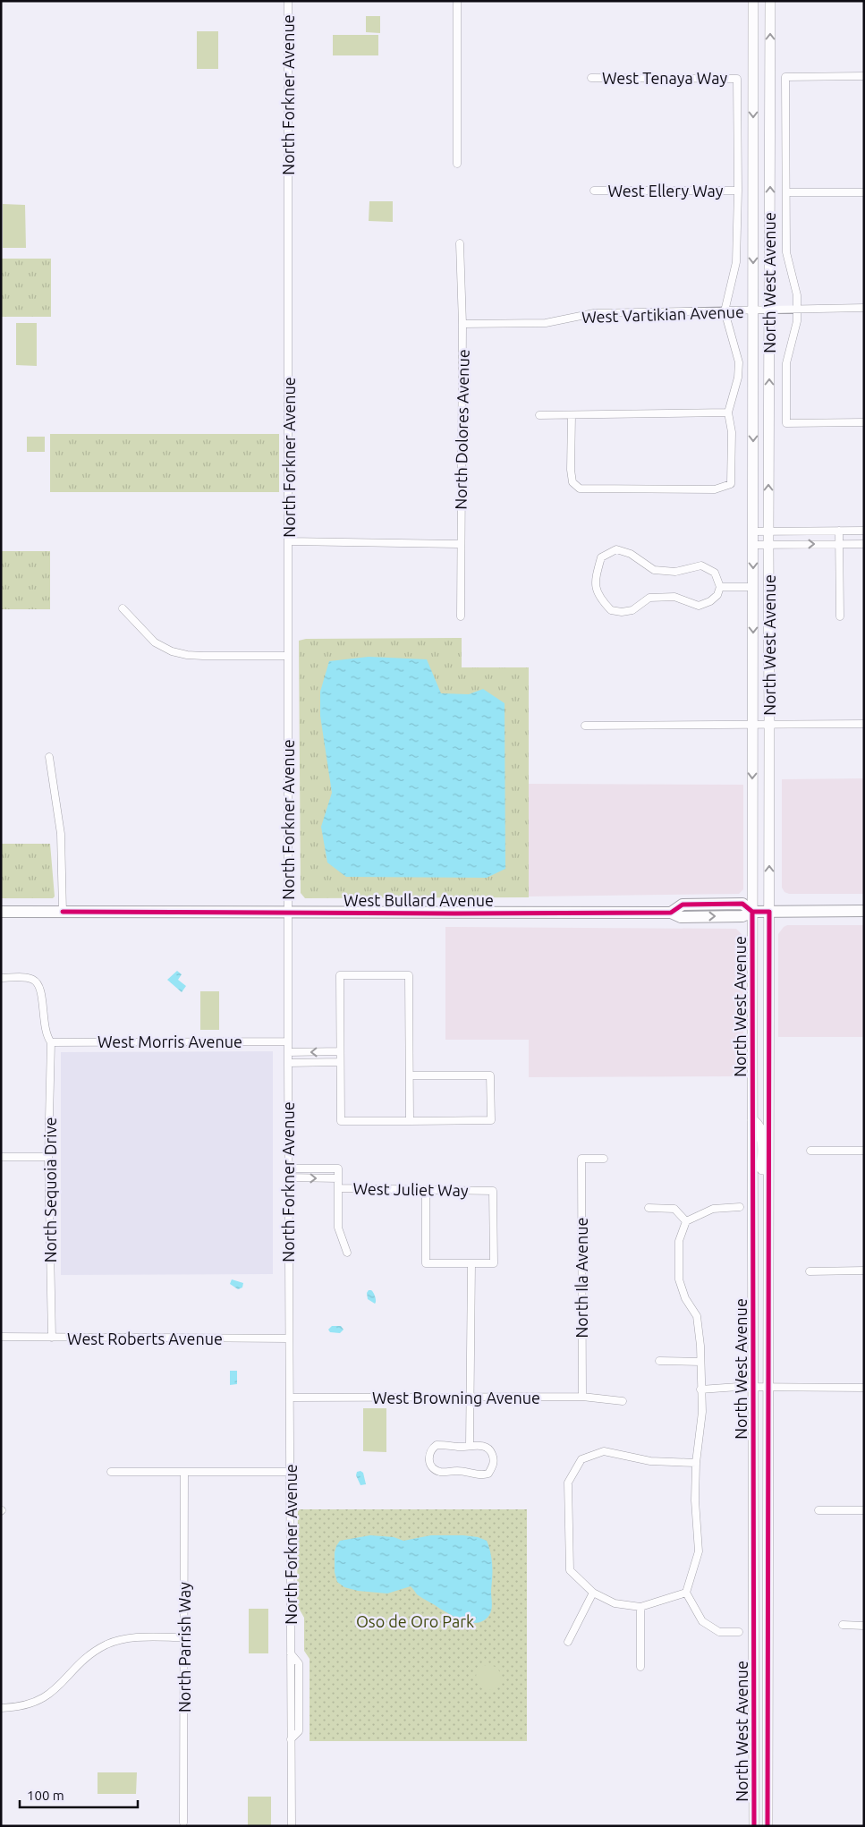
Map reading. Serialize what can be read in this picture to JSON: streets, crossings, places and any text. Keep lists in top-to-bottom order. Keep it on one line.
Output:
{"streets":{"main road":["North West Avenue","West Bullard Avenue"],"street":["West Tenaya Way","North Forkner Avenue","West Ellery Way","West Vartikian Avenue","North Dolores Avenue","West Morris Avenue","West Juliet Way","North Sequoia Drive","North Ila Avenue","West Roberts Avenue","West Browning Avenue","North Parrish Way"]},"crossings":[["West Tenaya Way","North West Avenue"],["North Forkner Avenue","West Bullard Avenue"],["North Forkner Avenue","West Morris Avenue"],["North Forkner Avenue","West Juliet Way"],["North Forkner Avenue","West Roberts Avenue"],["North Forkner Avenue","West Browning Avenue"],["West Ellery Way","North West Avenue"],["North West Avenue","West Vartikian Avenue"],["North West Avenue","West Bullard Avenue"],["West Vartikian Avenue","North Dolores Avenue"],["West Morris Avenue","North Sequoia Drive"],["North Sequoia Drive","West Roberts Avenue"],["North Ila Avenue","West Browning Avenue"]],"parks":["Oso de Oro Park"],"scale_bar":"100 m"}
